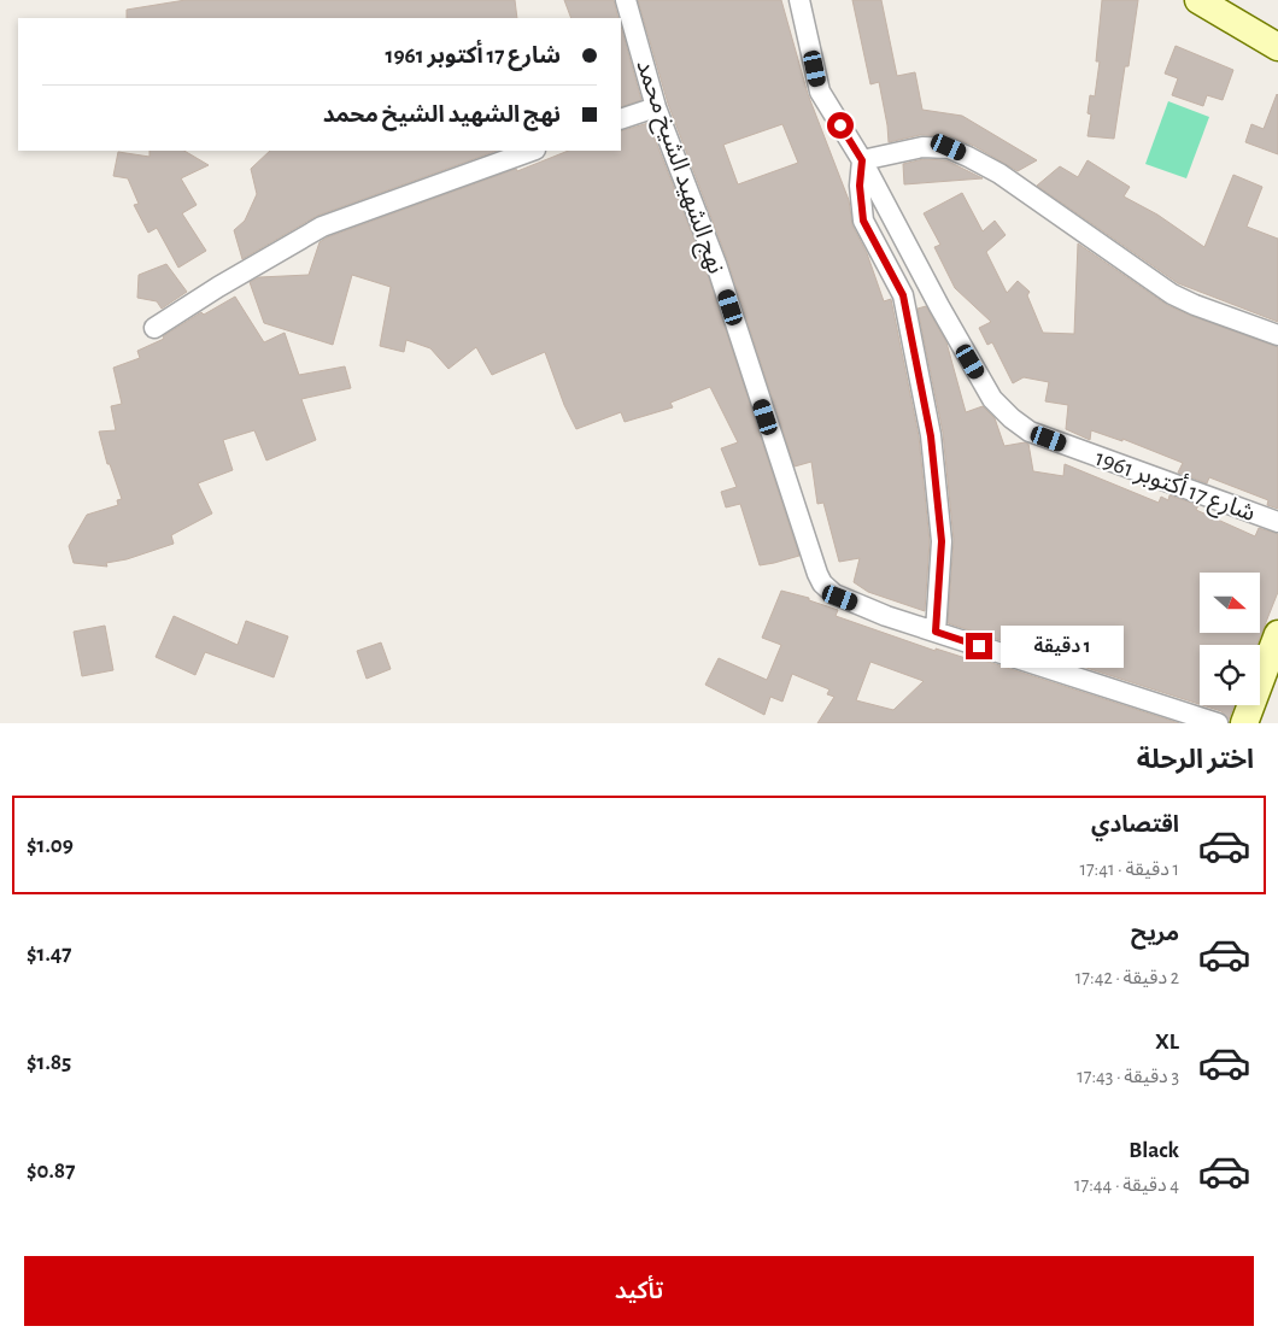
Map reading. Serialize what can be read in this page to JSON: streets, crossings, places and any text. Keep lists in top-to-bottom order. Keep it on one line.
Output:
{"streets":{"street":["نهج الشهيد الشيخ محمد","شارع 17 أكتوبر 1961"]},"north":"right","page":{"banner":["شارع 17 أكتوبر 1961","نهج الشهيد الشيخ محمد"],"bubble":"1 دقيقة","heading":"اختر الرحلة","list":[{"name":"اقتصادي","note":"1 دقيقة · 17:41","value":"$1.09"},{"name":"مريح","note":"2 دقيقة · 17:42","value":"$1.47"},{"name":"XL","note":"3 دقيقة · 17:43","value":"$1.85"},{"name":"Black","note":"4 دقيقة · 17:44","value":"$0.87"}],"buttons":"تأكيد"}}
